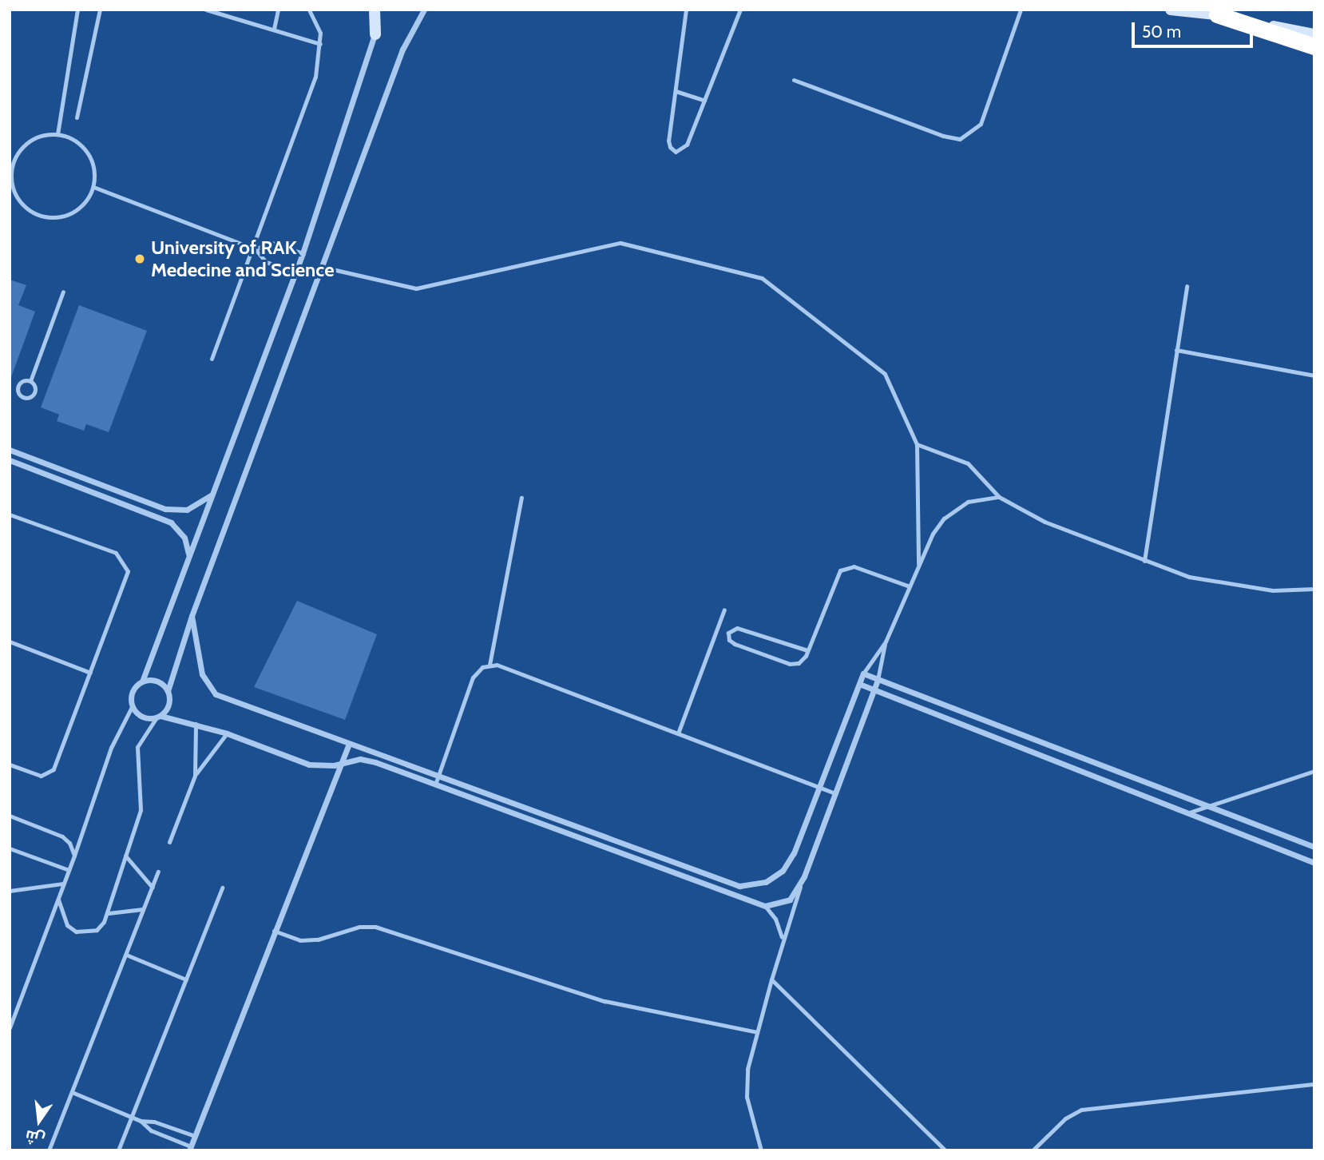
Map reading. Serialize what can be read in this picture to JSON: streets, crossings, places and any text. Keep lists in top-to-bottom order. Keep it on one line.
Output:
{"places":["University of RAK Medecine and Science"],"scale_bar":"50 m","north":"bottom"}
